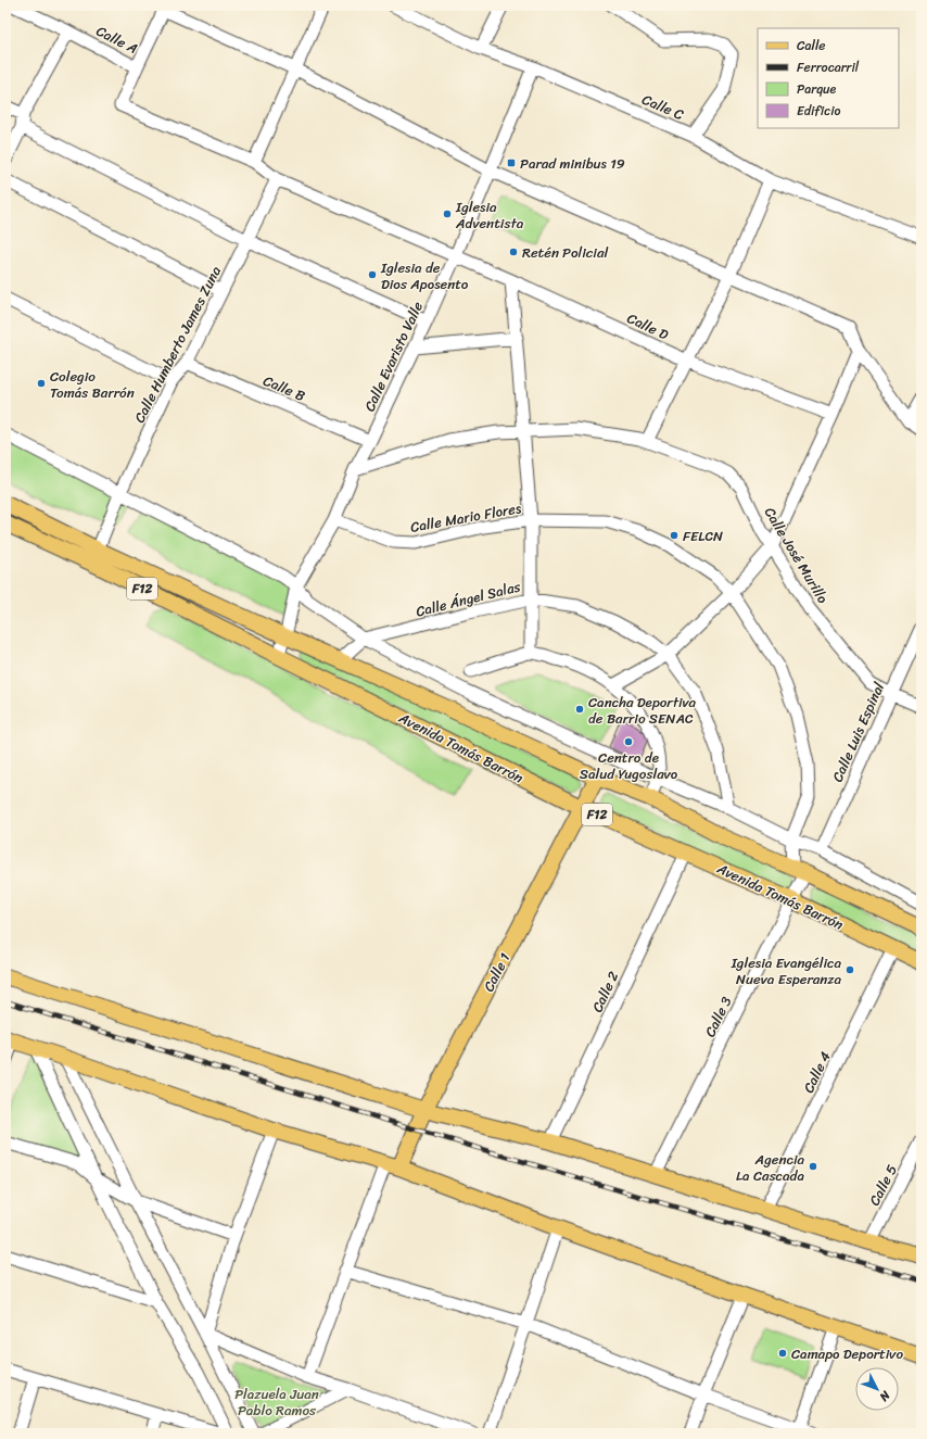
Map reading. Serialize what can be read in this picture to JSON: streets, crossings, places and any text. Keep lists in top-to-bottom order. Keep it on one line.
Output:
{"streets":{"main road":["F12","Avenida Tomás Barrón","Calle 1"],"street":["Calle A","Calle C","Calle D","Calle Humberto James Zuna","Calle Evaristo Valle","Calle B","Calle Mario Flores","Calle José Murillo","Calle Ángel Salas","Calle Luis Espinal","Calle 2","Calle 3","Calle 4","Calle 5"]},"crossings":[["Calle A","Calle D"],["Calle C","Calle Evaristo Valle"],["Calle D","Calle Humberto James Zuna"],["Calle D","Calle Evaristo Valle"],["Calle Humberto James Zuna","Calle B"],["Calle Humberto James Zuna","Avenida Tomás Barrón"],["Calle Evaristo Valle","Calle B"],["Calle Evaristo Valle","Calle Mario Flores"],["Calle Evaristo Valle","Calle José Murillo"],["Calle Evaristo Valle","Avenida Tomás Barrón"],["Calle Mario Flores","Avenida Tomás Barrón"],["Calle Mario Flores","Calle 3"],["Calle José Murillo","Calle Luis Espinal"],["Calle Ángel Salas","Avenida Tomás Barrón"],["Avenida Tomás Barrón","Calle 1"],["Avenida Tomás Barrón","Calle 2"],["Avenida Tomás Barrón","Calle 3"],["Avenida Tomás Barrón","Calle 4"]],"parks":["Plazuela Juan Pablo Ramos"],"places":{"transit":["Parad minibus 19"],"other":["Iglesia Adventista","Retén Policial","Iglesia de Dios Aposento","Colegio Tomás Barrón","FELCN","Cancha Deportiva de Barrio SENAC","Centro de Salud Yugoslavo","Iglesia Evangélica Nueva Esperanza","Agencia La Cascada","Camapo Deportivo"]},"legend":["Calle","Ferrocarril","Parque","Edificio"],"north":"bottom right"}
